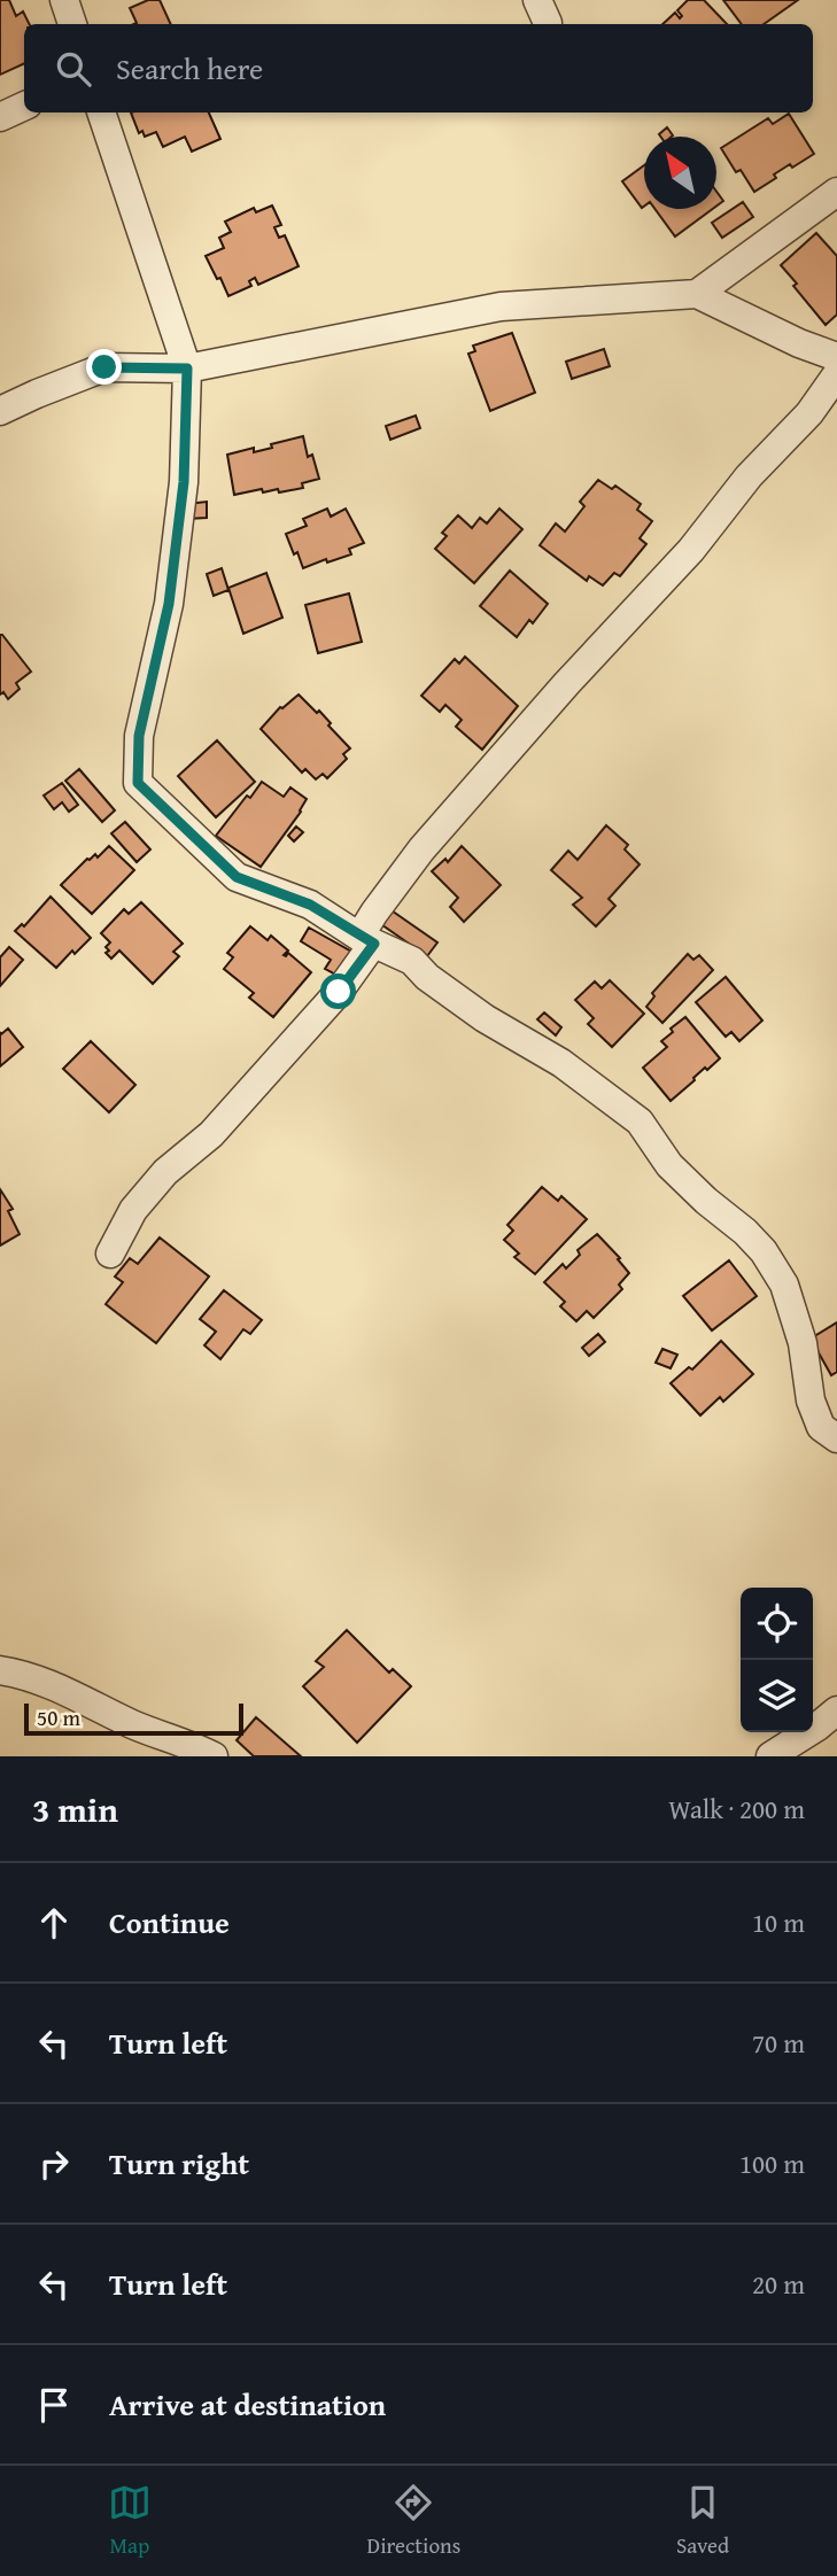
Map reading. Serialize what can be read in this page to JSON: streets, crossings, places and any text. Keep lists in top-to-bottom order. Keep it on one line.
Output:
{"scale_bar":"50 m","north":"top left","page":{"search":"Search here","scale":"50 m","heading":["3 min","Walk · 200 m"],"list":[["Continue","10 m"],["Turn left","70 m"],["Turn right","100 m"],["Turn left","20 m"],"Arrive at destination"],"nav":["Map","Directions","Saved"]}}
